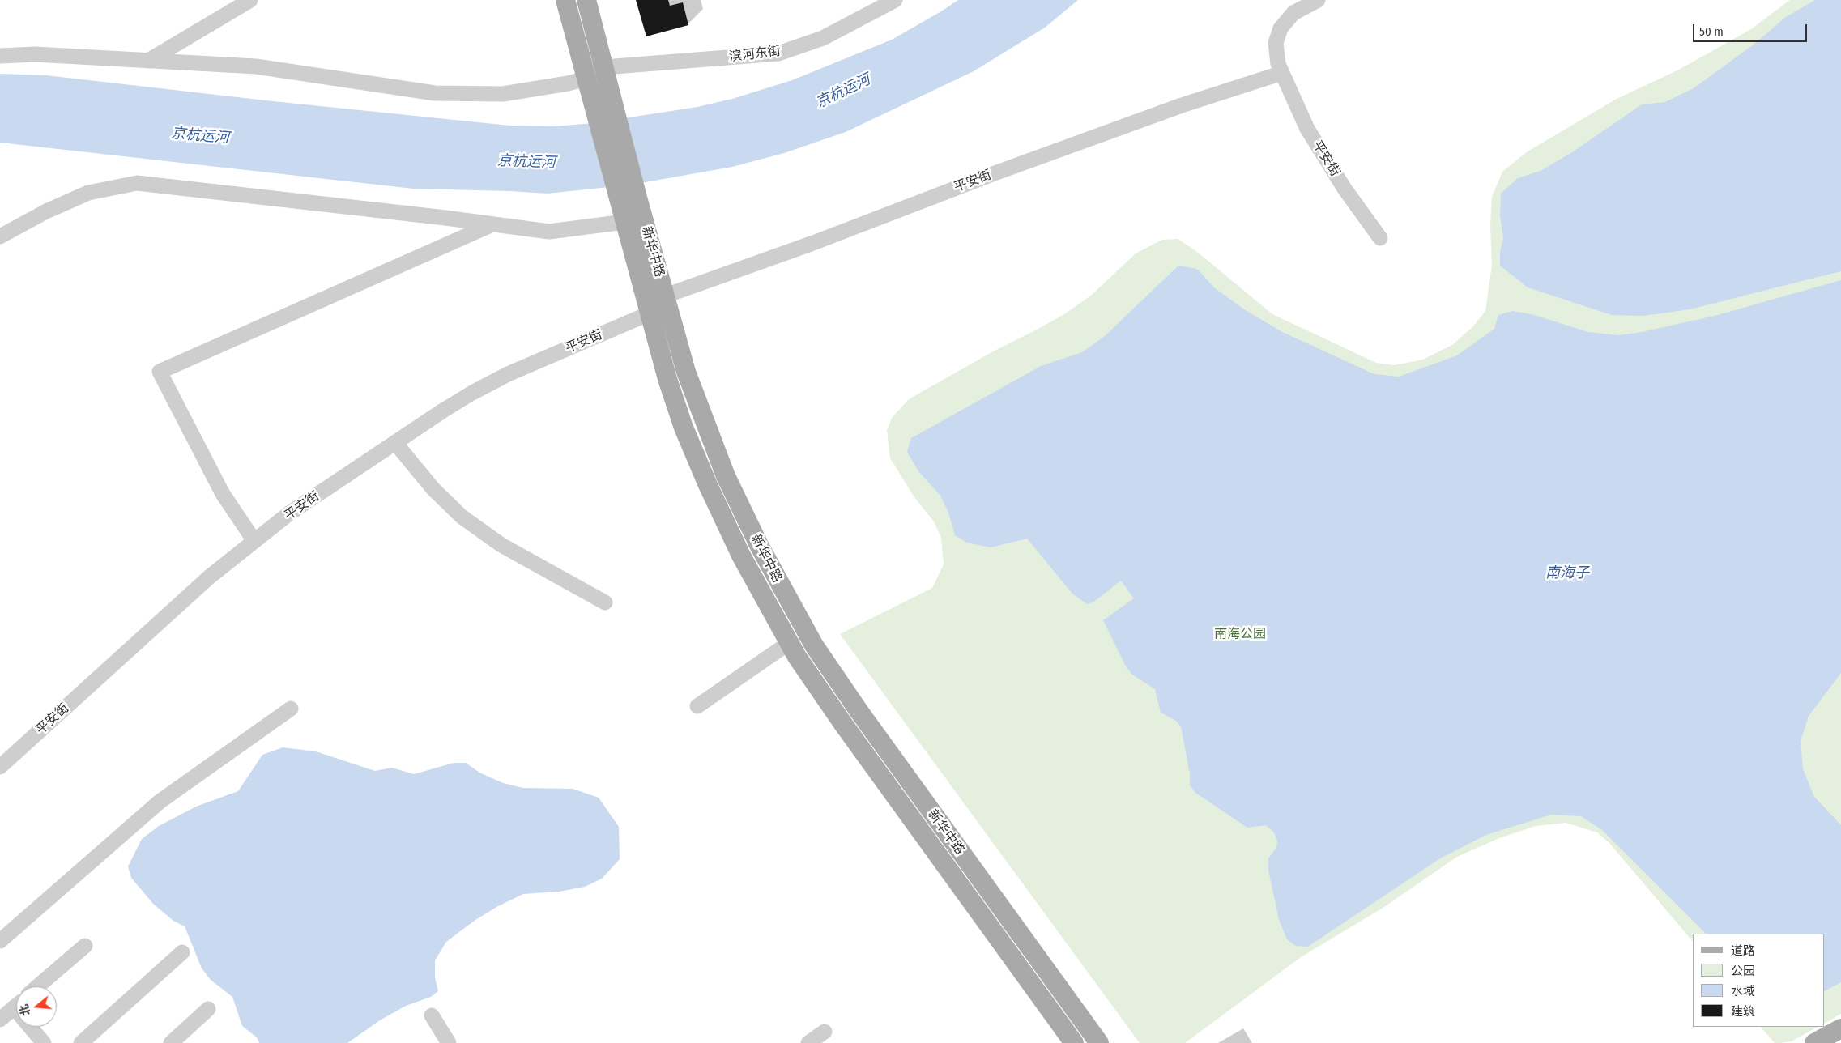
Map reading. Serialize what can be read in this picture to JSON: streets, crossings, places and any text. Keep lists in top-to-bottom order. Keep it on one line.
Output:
{"streets":{"main road":["新华中路"],"street":["滨河东街","平安街"]},"crossings":[["滨河东街","新华中路"],["平安街","新华中路"]],"water":["京杭运河","南海子"],"parks":["南海公园"],"legend":["道路","公园","水域","建筑"],"scale_bar":"50 m","north":"left"}
